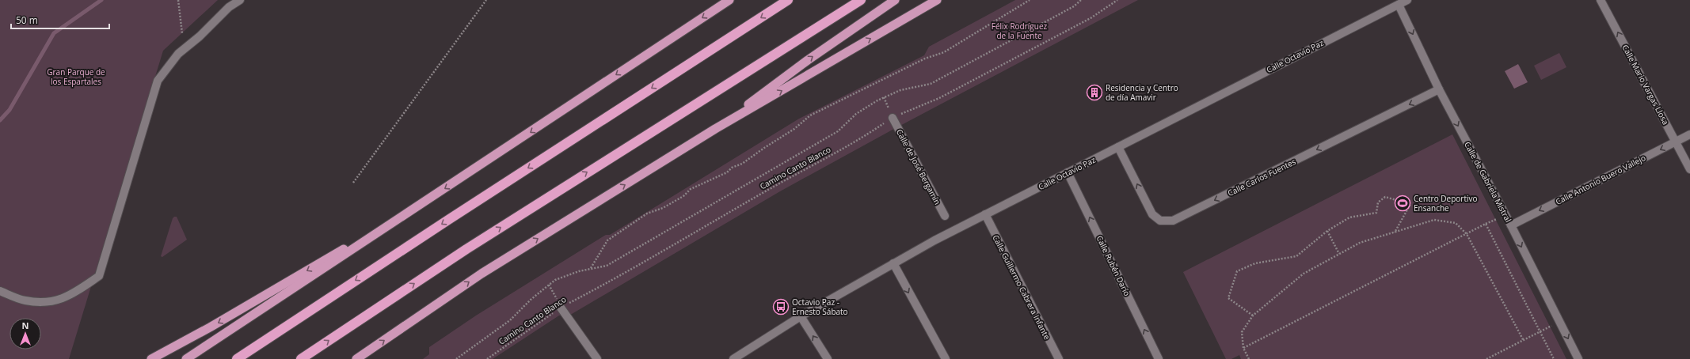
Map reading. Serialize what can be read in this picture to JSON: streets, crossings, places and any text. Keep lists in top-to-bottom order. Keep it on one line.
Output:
{"streets":{"street":["Calle Octavio Paz","Calle Mario Vargas Llosa","Calle de José Bergamín","Calle Carlos Fuentes","Calle Antonio Buero Vallejo","Calle de Gabriela Mistral","Calle Rubén Darío","Calle Guillermo Cabrera Infante"],"path":["Camino Canto Blanco"]},"crossings":[["Calle Octavio Paz","Calle Carlos Fuentes"],["Calle Octavio Paz","Calle de Gabriela Mistral"],["Calle Octavio Paz","Calle Rubén Darío"],["Calle Octavio Paz","Calle Guillermo Cabrera Infante"],["Calle Mario Vargas Llosa","Calle Antonio Buero Vallejo"],["Calle de José Bergamín","Camino Canto Blanco"],["Calle Carlos Fuentes","Calle de Gabriela Mistral"],["Calle Antonio Buero Vallejo","Calle de Gabriela Mistral"]],"one_way":["Calle Mario Vargas Llosa","Calle Carlos Fuentes","Calle Antonio Buero Vallejo","Calle de Gabriela Mistral","Calle Rubén Darío"],"parks":["Félix Rodríguez de la Fuente","Gran Parque de los Espartales"],"places":{"building":["Residencia y Centro de día Amavir"],"sports":["Centro Deportivo Ensanche"],"bus stop":["Octavio Paz - Ernesto Sábato"]},"scale_bar":"50 m","north":"top"}
